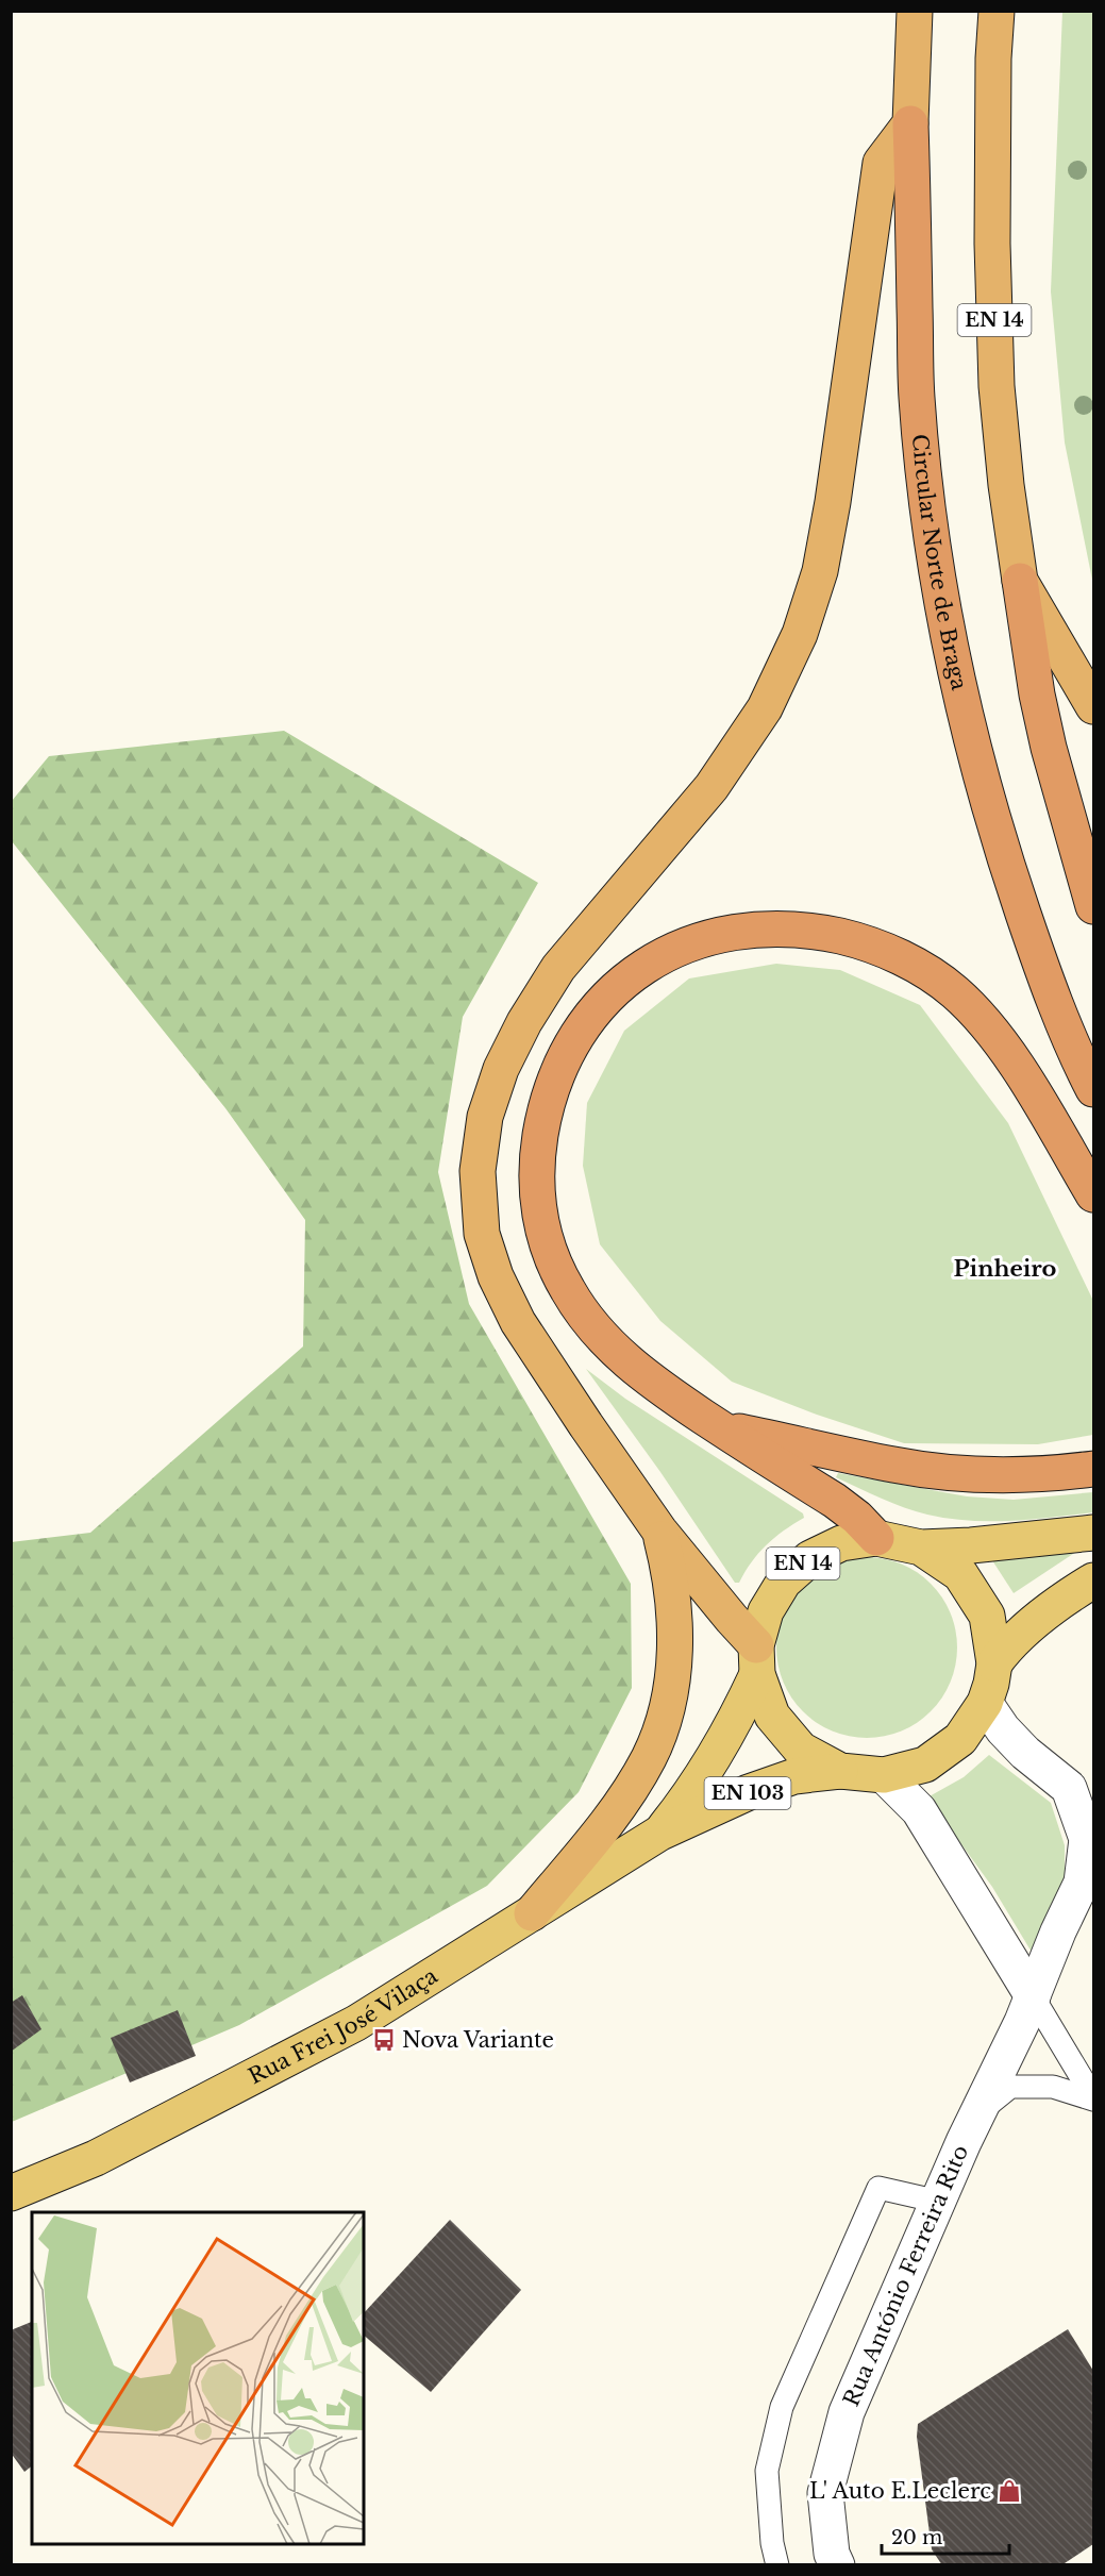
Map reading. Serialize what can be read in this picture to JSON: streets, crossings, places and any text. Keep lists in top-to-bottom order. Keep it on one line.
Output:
{"streets":{"highway":["EN 14","Circular Norte de Braga"],"main road":["EN 103","Rua Frei José Vilaça"],"street":["Rua António Ferreira Rito"]},"crossings":[["EN 103","Rua Frei José Vilaça"]],"districts":["Pinheiro"],"places":{"bus stop":["Nova Variante"],"shop":["L' Auto E.Leclerc"]},"scale_bar":"20 m"}
